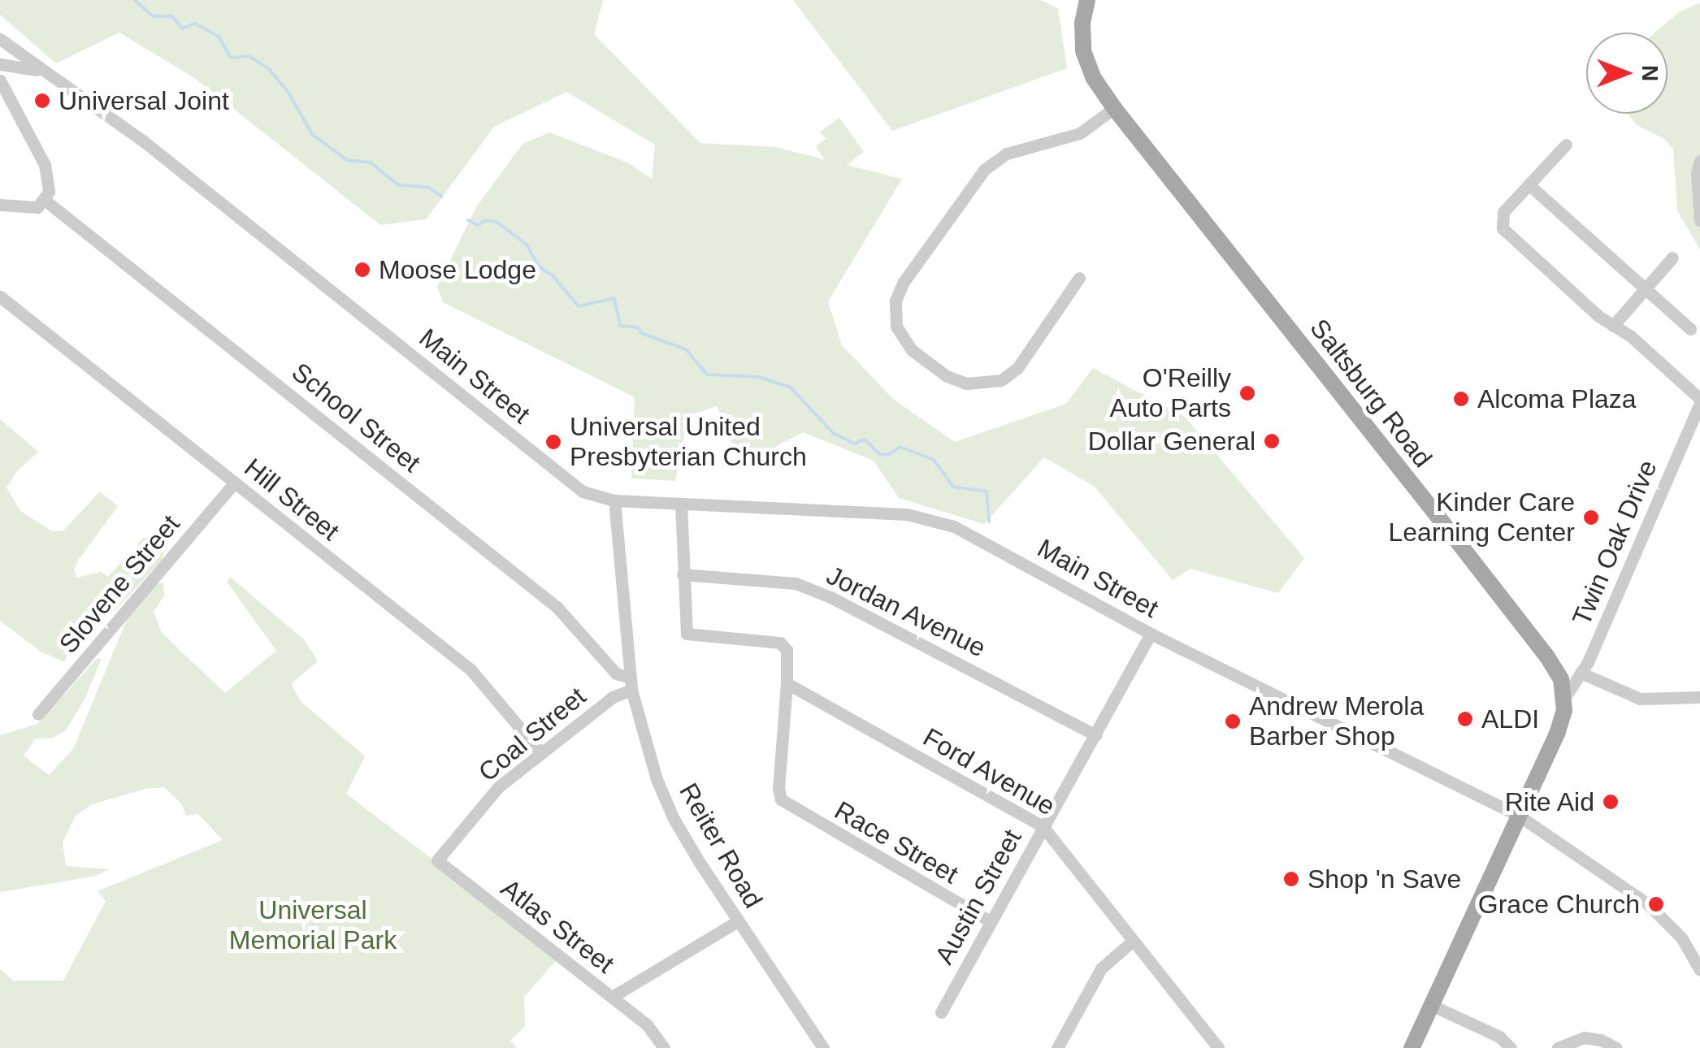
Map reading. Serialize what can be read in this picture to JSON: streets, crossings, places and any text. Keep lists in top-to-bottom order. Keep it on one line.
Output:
{"streets":{"main road":["Saltsburg Road"],"street":["Main Street","School Street","Hill Street","Twin Oak Drive","Slovene Street","Jordan Avenue","Coal Street","Ford Avenue","Race Street","Reiter Road","Austin Street","Atlas Street"]},"crossings":[["Main Street","Reiter Road"],["Main Street","Austin Street"],["Saltsburg Road","Twin Oak Drive"],["School Street","Coal Street"],["School Street","Reiter Road"],["Hill Street","Slovene Street"],["Hill Street","Coal Street"],["Jordan Avenue","Austin Street"],["Coal Street","Reiter Road"],["Coal Street","Atlas Street"],["Ford Avenue","Race Street"],["Ford Avenue","Austin Street"],["Race Street","Austin Street"],["Reiter Road","Atlas Street"]],"parks":["Universal Memorial Park"],"places":["Universal Joint","Moose Lodge","O'Reilly Auto Parts","Alcoma Plaza","Dollar General","Universal United Presbyterian Church","Kinder Care Learning Center","ALDI","Andrew Merola Barber Shop","Rite Aid","Shop 'n Save","Grace Church"],"north":"right"}
